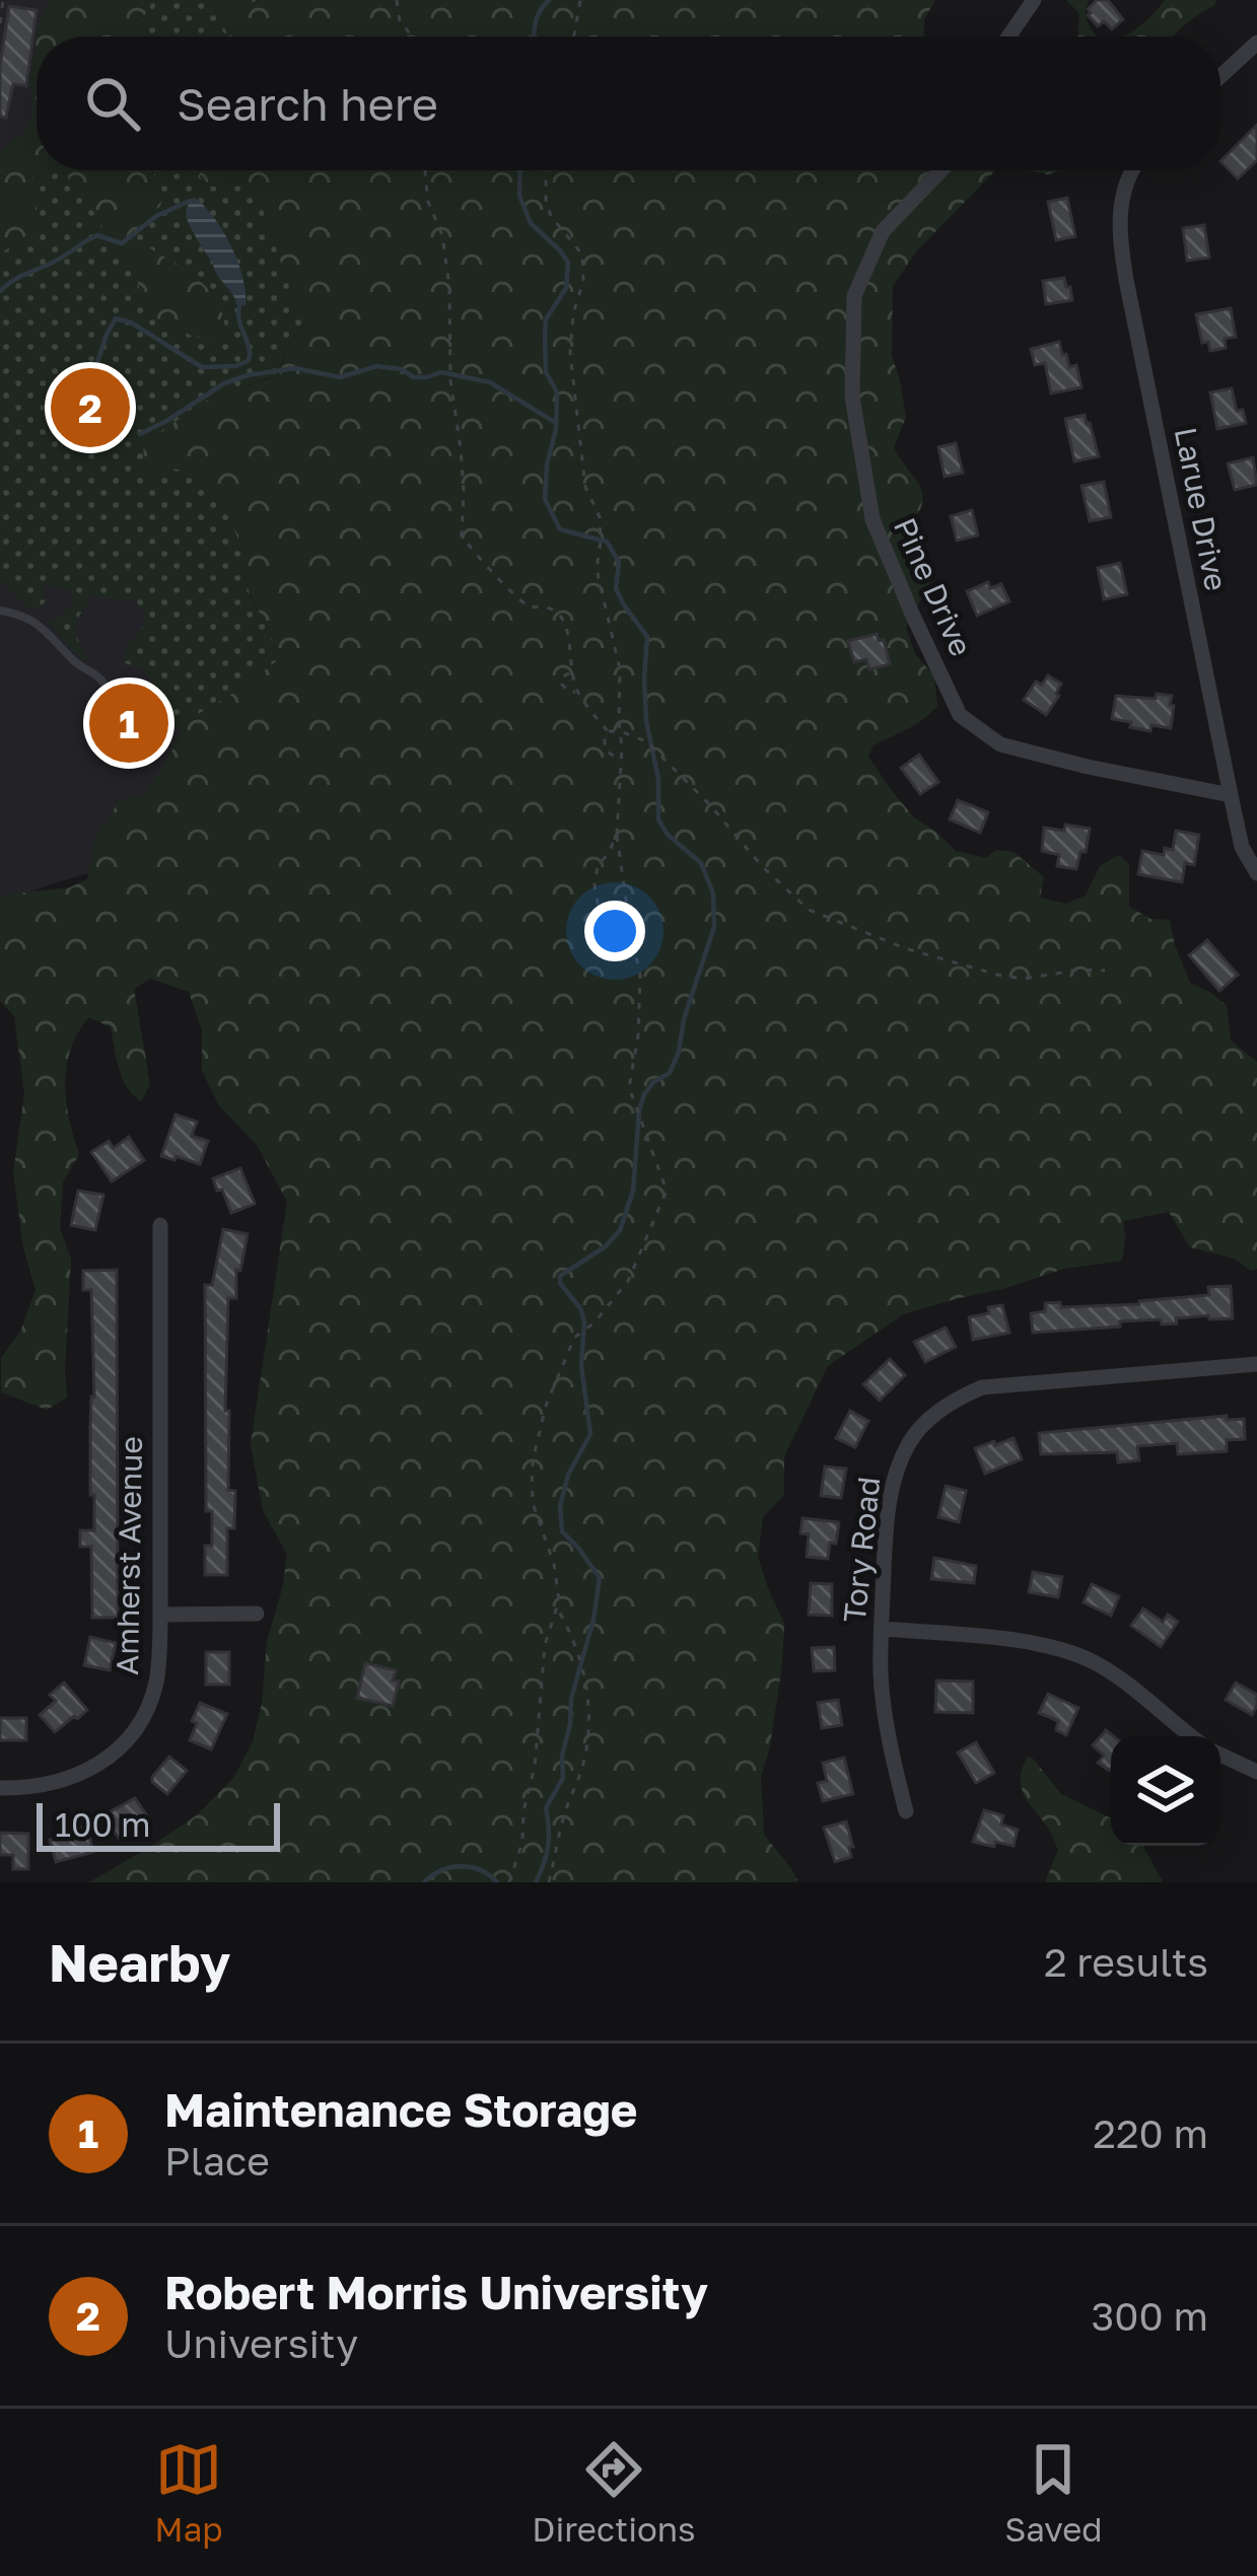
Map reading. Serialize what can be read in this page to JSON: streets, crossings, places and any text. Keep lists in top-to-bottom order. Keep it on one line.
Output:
{"streets":{"street":["Larue Drive","Pine Drive","Tory Road","Amherst Avenue"]},"crossings":[["Larue Drive","Pine Drive"]],"scale_bar":"100 m","page":{"search":"Search here","pins":["2","1"],"scale":"100 m","heading":["Nearby","2 results"],"list":[{"mark":"1","name":"Maintenance Storage","note":"Place","value":"220 m"},{"mark":"2","name":"Robert Morris University","note":"University","value":"300 m"}],"nav":["Map","Directions","Saved"]}}
